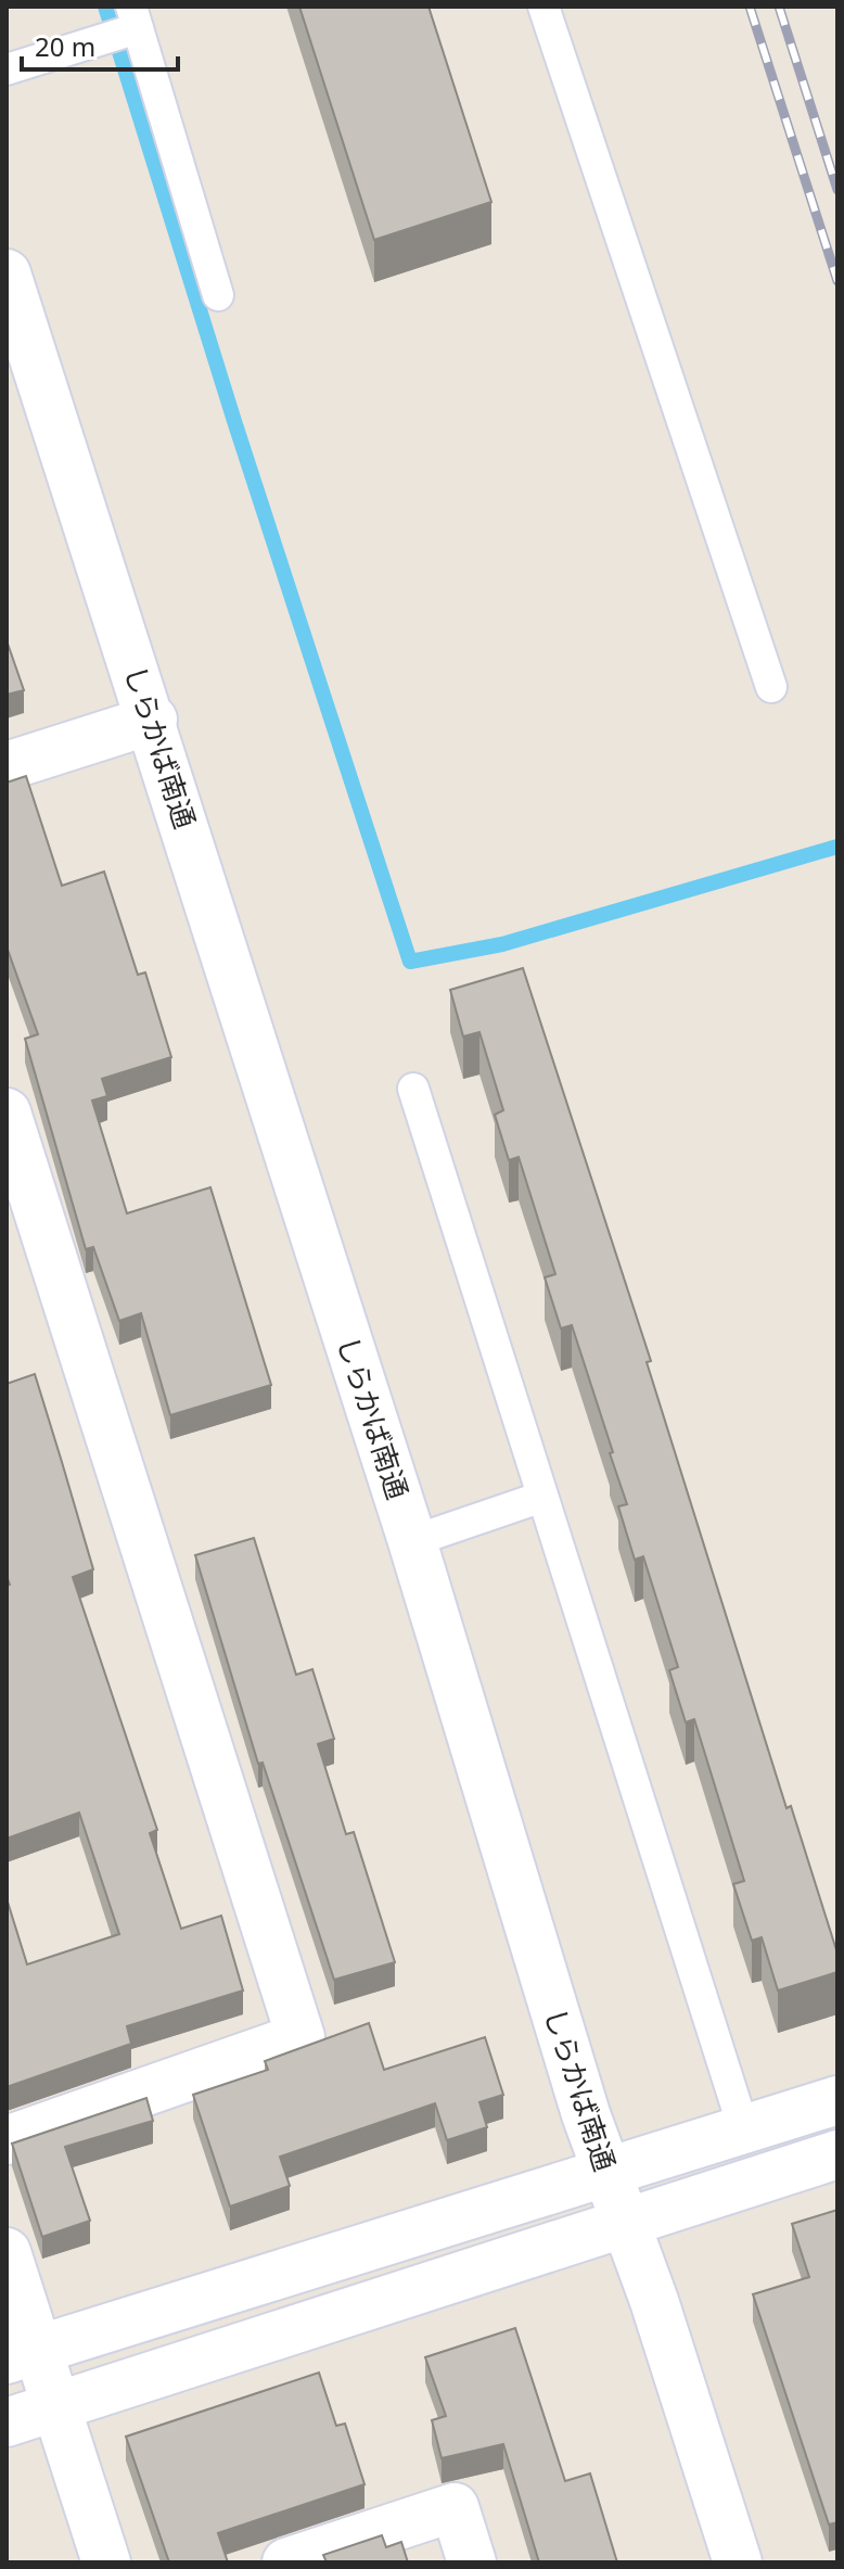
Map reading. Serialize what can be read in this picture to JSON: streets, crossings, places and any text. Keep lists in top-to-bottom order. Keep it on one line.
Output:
{"streets":{"street":["しらかば南通"]},"scale_bar":"20 m"}
